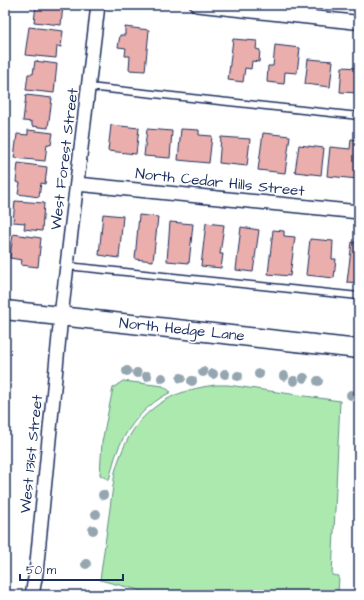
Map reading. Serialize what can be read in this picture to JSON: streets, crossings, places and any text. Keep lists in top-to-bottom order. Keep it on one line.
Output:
{"streets":{"street":["West Forest Street","North Cedar Hills Street","North Hedge Lane","West 131st Street"]},"crossings":[["West Forest Street","North Cedar Hills Street"],["West Forest Street","North Hedge Lane"],["West Forest Street","West 131st Street"],["North Hedge Lane","West 131st Street"]],"scale_bar":"50 m"}
